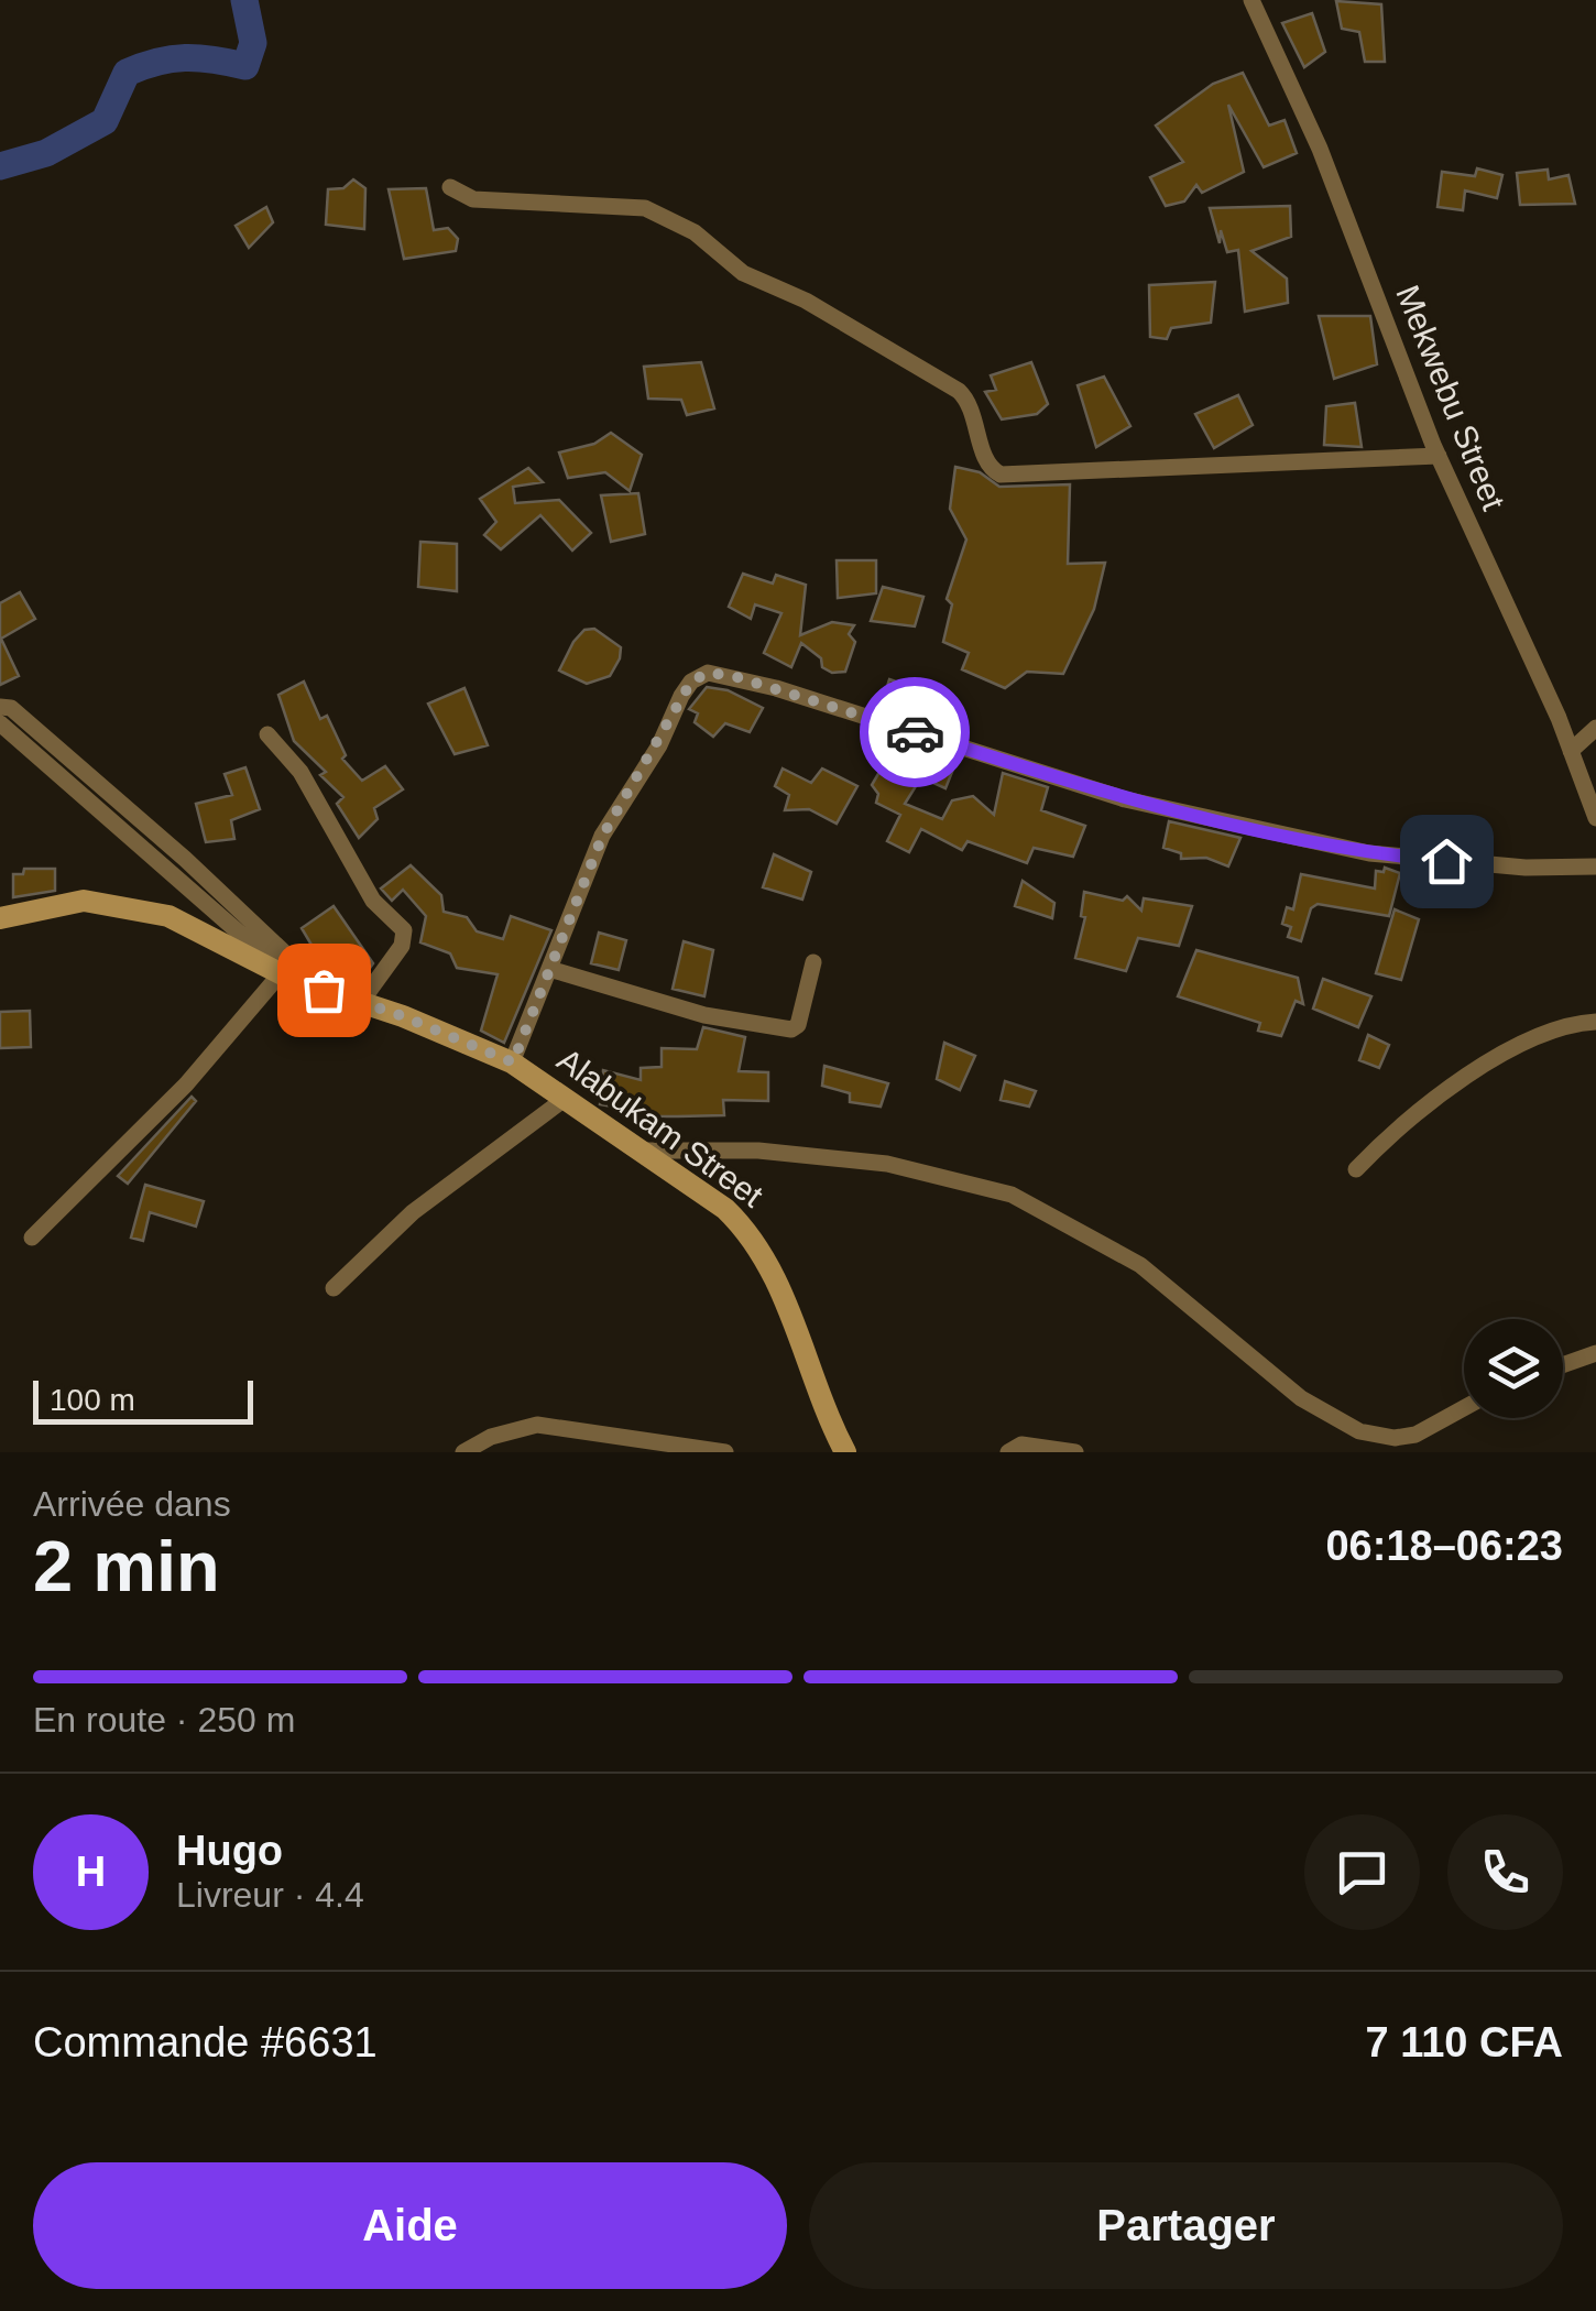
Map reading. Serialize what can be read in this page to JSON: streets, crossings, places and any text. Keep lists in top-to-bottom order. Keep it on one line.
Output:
{"streets":{"street":["Mekwebu Street","Alabukam Street"]},"scale_bar":"100 m","page":{"scale":"100 m","heading":["2 min","Arrivée dans","06:18–06:23"],"panel":["Hugo","Livreur · 4.4","Commande #6631","7 110 CFA"],"bar":"En route · 250 m","round":"H","buttons":["Aide","Partager"]}}
